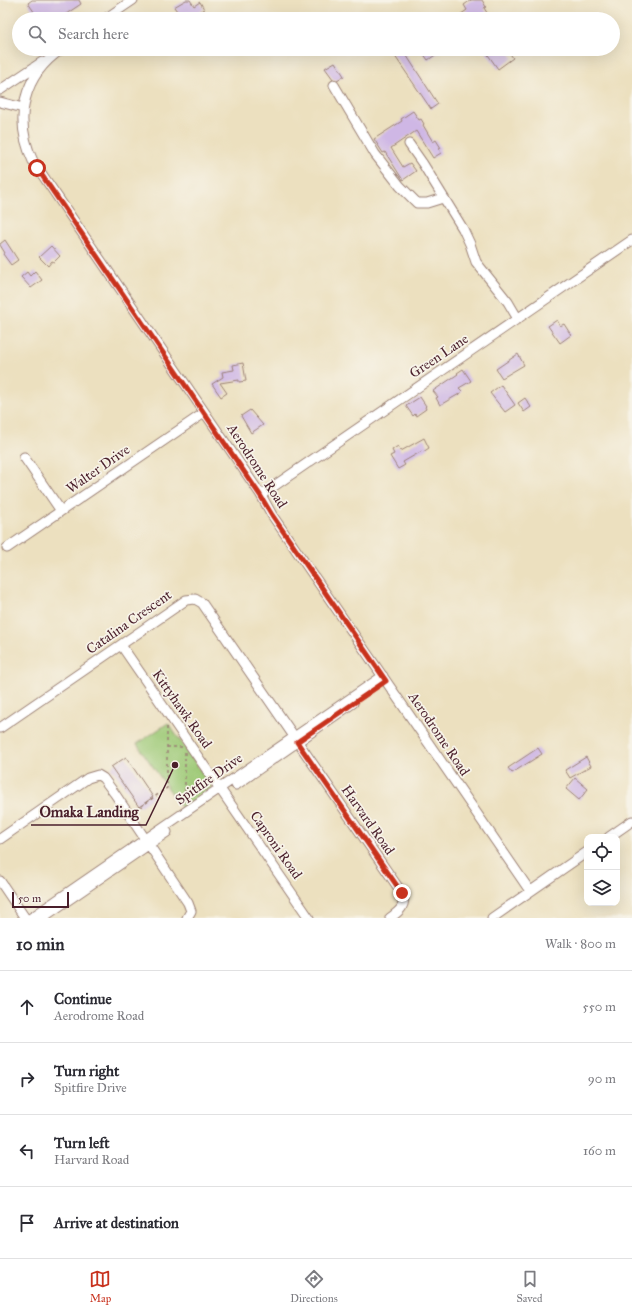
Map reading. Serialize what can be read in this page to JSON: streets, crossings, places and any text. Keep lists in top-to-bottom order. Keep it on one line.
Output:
{"streets":{"street":["Green Lane","Aerodrome Road","Walter Drive","Catalina Crescent","Kittyhawk Road","Spitfire Drive","Harvard Road","Caproni Road"]},"crossings":[["Green Lane","Aerodrome Road"],["Aerodrome Road","Walter Drive"],["Aerodrome Road","Spitfire Drive"],["Catalina Crescent","Kittyhawk Road"],["Catalina Crescent","Spitfire Drive"],["Catalina Crescent","Harvard Road"],["Kittyhawk Road","Spitfire Drive"],["Kittyhawk Road","Caproni Road"],["Spitfire Drive","Harvard Road"],["Spitfire Drive","Caproni Road"]],"places":["Omaka Landing"],"scale_bar":"50 m","page":{"search":"Search here","scale":"50 m","heading":["10 min","Walk · 800 m"],"list":[["Continue","Aerodrome Road","550 m"],["Turn right","Spitfire Drive","90 m"],["Turn left","Harvard Road","160 m"],"Arrive at destination"],"nav":["Map","Directions","Saved"]}}
